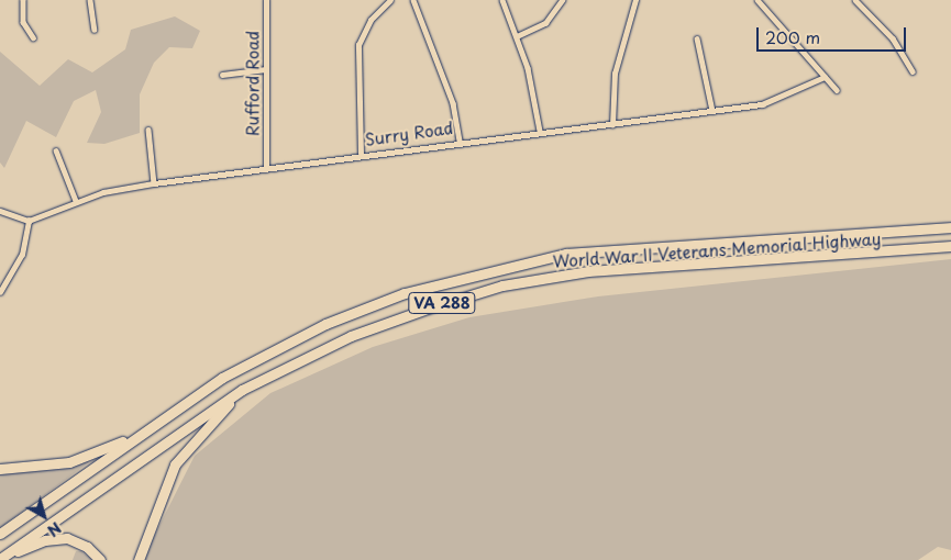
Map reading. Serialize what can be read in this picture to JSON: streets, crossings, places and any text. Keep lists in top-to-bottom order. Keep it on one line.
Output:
{"streets":{"highway":["World War II Veterans Memorial Highway","VA 288"],"street":["Rufford Road","Surry Road"]},"crossings":[["Rufford Road","Surry Road"]],"scale_bar":"200 m","north":"bottom right"}
